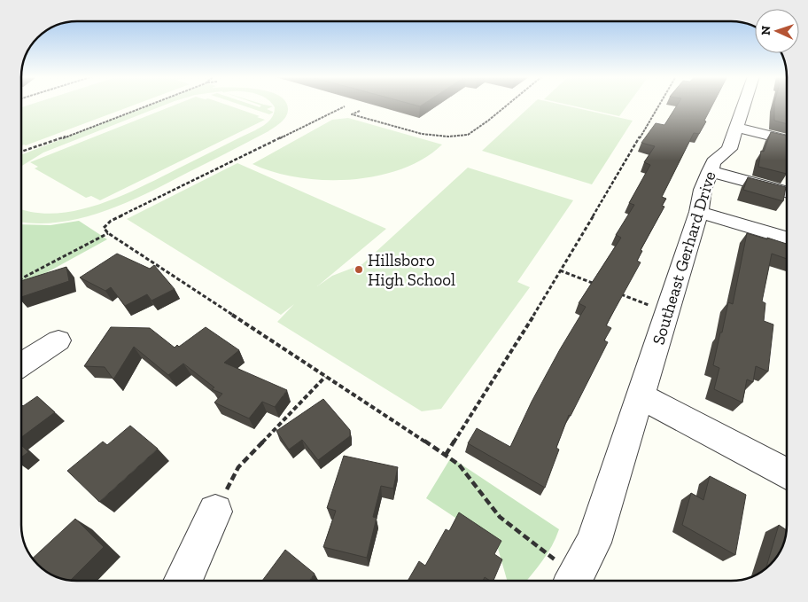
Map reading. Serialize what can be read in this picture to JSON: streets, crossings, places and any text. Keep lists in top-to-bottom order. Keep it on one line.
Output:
{"streets":{"street":["Southeast Gerhard Drive"]},"places":["Hillsboro High School"],"north":"left"}
